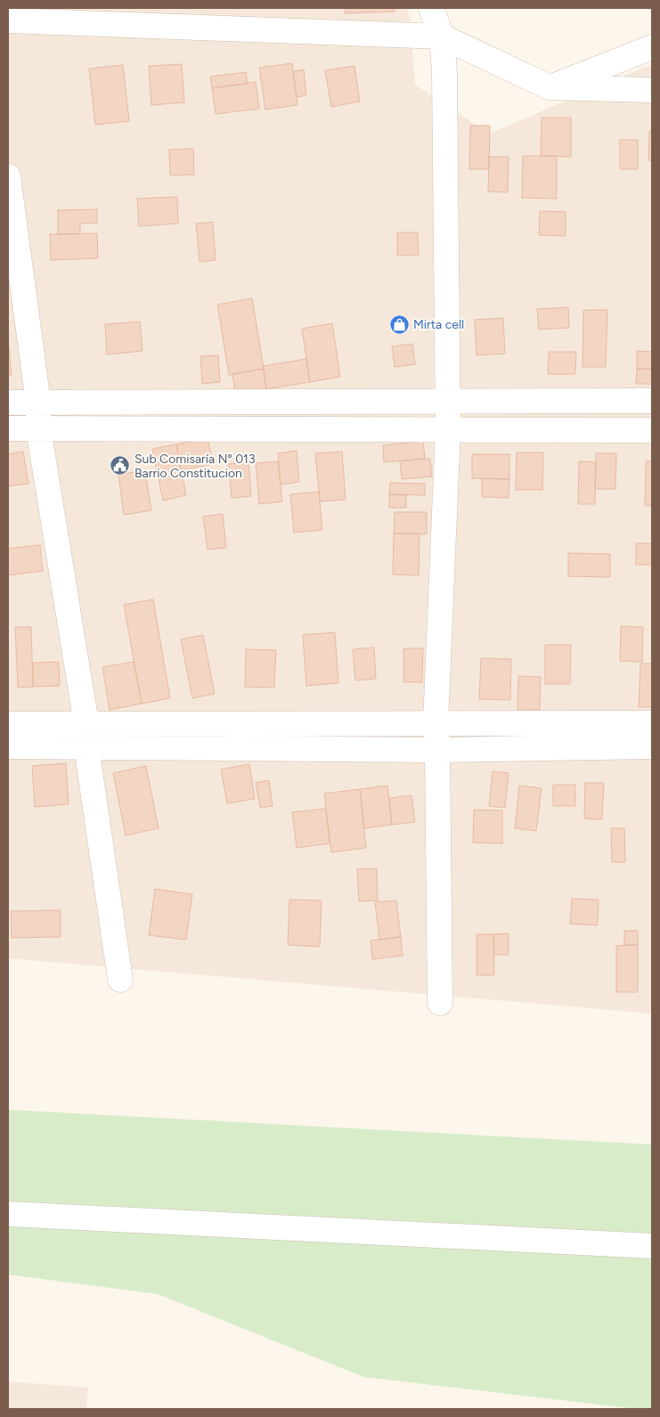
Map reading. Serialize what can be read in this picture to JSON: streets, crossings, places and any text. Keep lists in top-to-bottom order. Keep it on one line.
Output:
{"places":{"shop":["Mirta cell"],"public building":["Sub Comisaría N° 013 Barrio Constitucion"]}}
